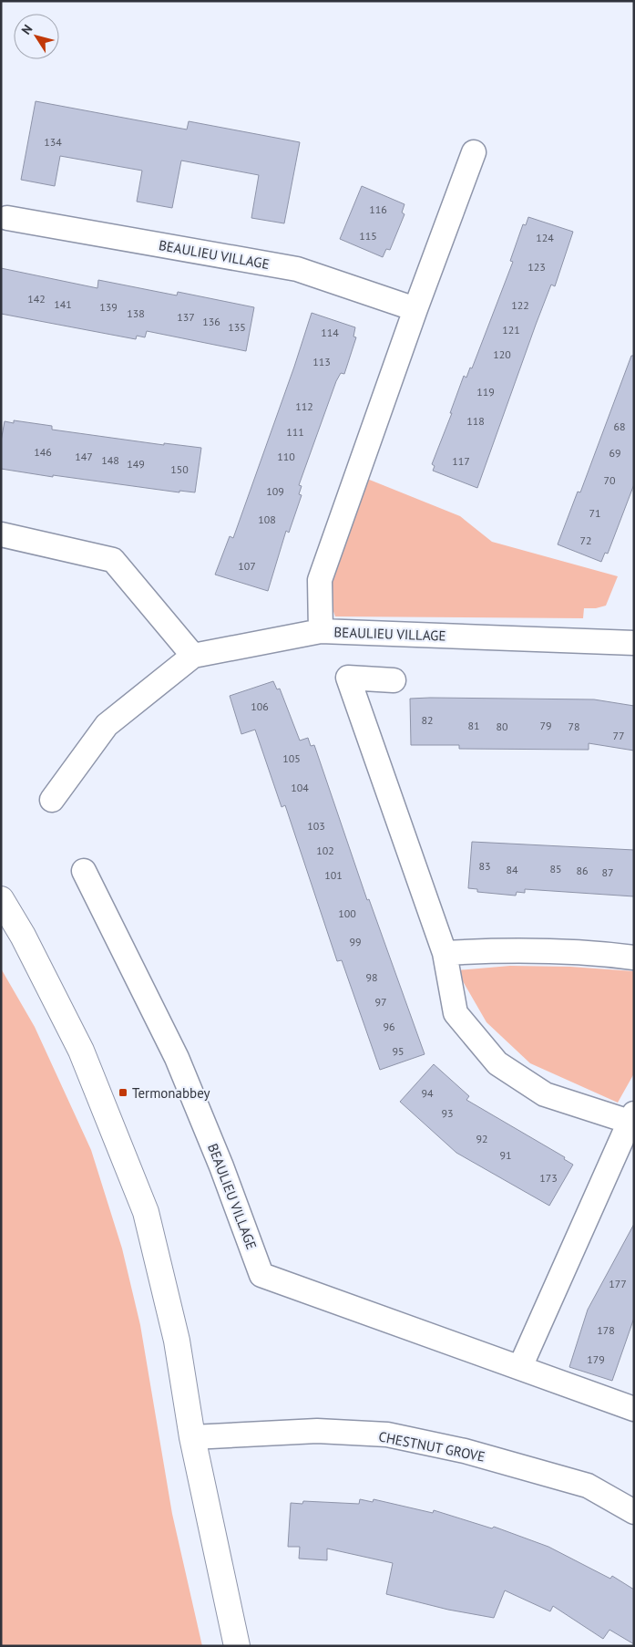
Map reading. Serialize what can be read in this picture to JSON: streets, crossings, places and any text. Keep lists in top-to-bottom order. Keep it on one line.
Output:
{"streets":{"street":["BEAULIEU VILLAGE","CHESTNUT GROVE"]},"places":{"transit":["Termonabbey"]},"house_numbers":["134","116","115","124","123","142","141","122","139","138","137","136","135","121","114","120","113","119","112","118","68","111","146","69","147","110","148","117","149","150","70","109","71","108","72","107","106","82","81","79","80","78","77","105","104","103","102","83","85","84","86","87","101","100","99","98","97","96","95","94","93","92","91","173","177","178","179"],"north":"top left"}
